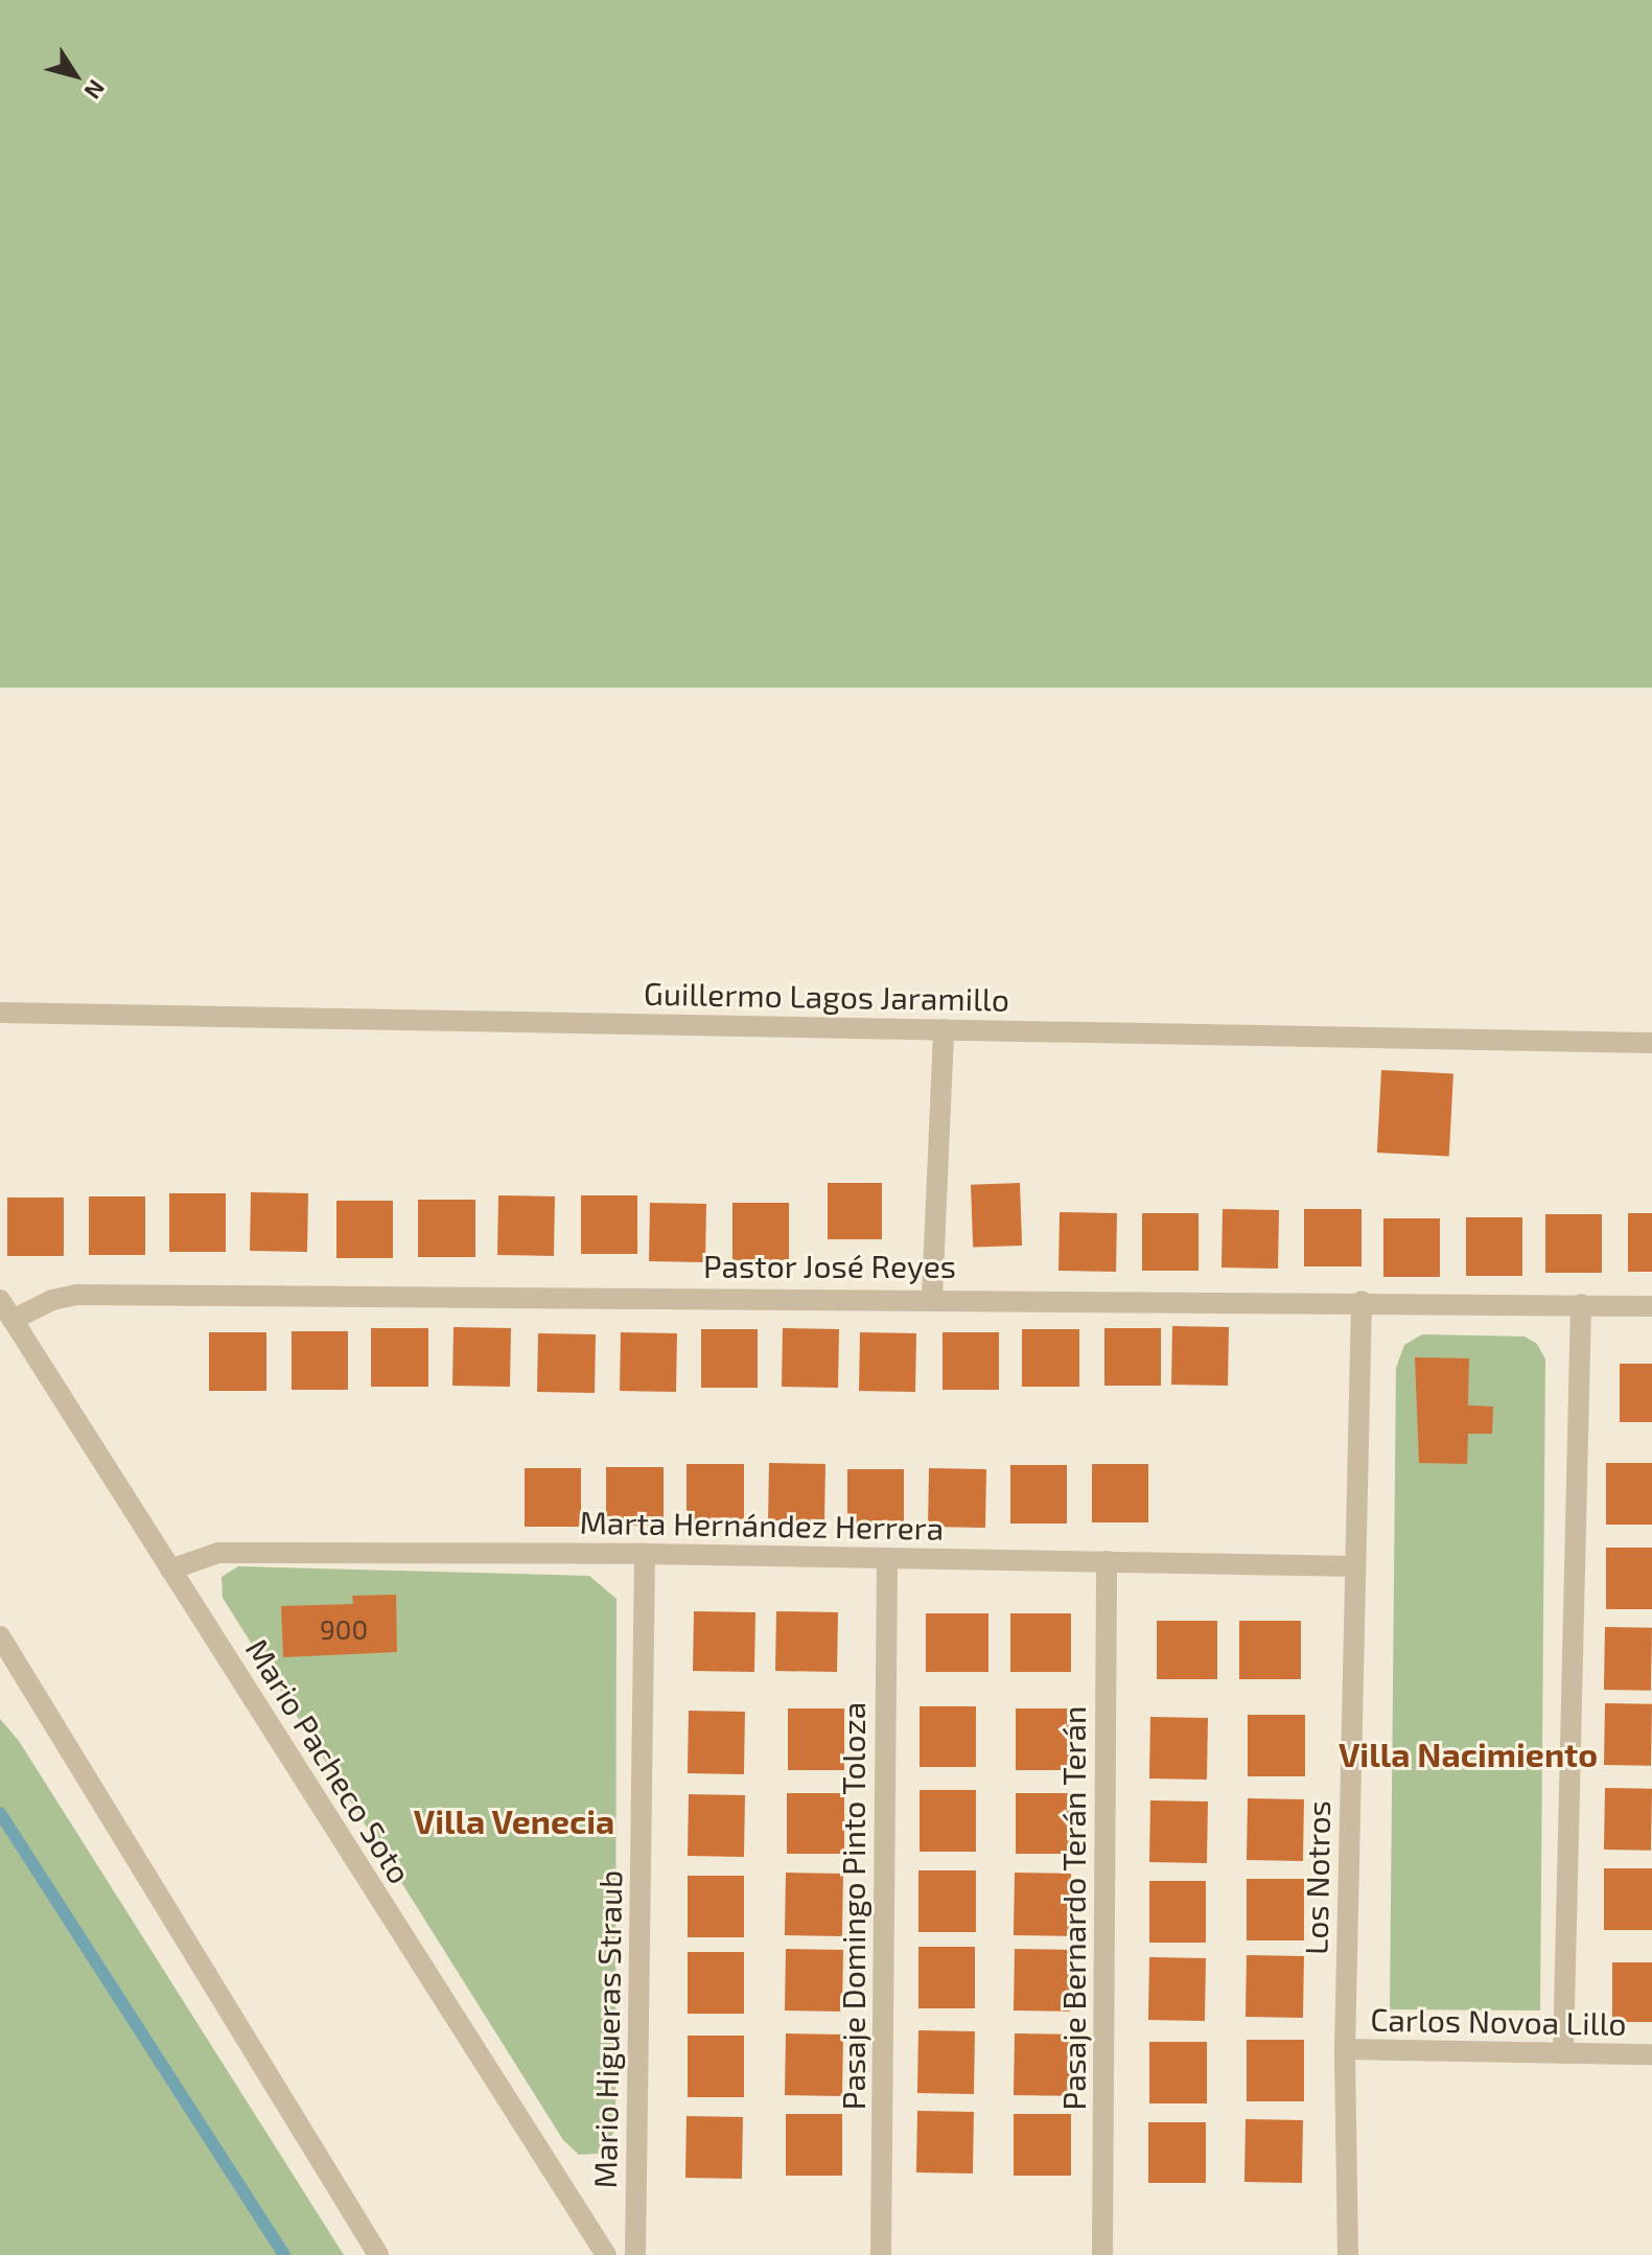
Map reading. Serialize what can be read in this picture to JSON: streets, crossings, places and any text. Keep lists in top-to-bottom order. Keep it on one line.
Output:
{"streets":{"street":["Guillermo Lagos Jaramillo","Pastor José Reyes","Marta Hernández Herrera","Mario Pacheco Soto","Los Notros","Pasaje Domingo Pinto Toloza","Pasaje Bernardo Terán Terán","Carlos Novoa Lillo","Mario Higueras Straub"]},"crossings":[["Pastor José Reyes","Mario Pacheco Soto"],["Pastor José Reyes","Los Notros"],["Marta Hernández Herrera","Mario Pacheco Soto"],["Marta Hernández Herrera","Los Notros"],["Marta Hernández Herrera","Pasaje Domingo Pinto Toloza"],["Marta Hernández Herrera","Pasaje Bernardo Terán Terán"],["Marta Hernández Herrera","Mario Higueras Straub"],["Los Notros","Carlos Novoa Lillo"]],"districts":["Villa Nacimiento","Villa Venecia"],"house_numbers":["900"],"north":"bottom right"}
